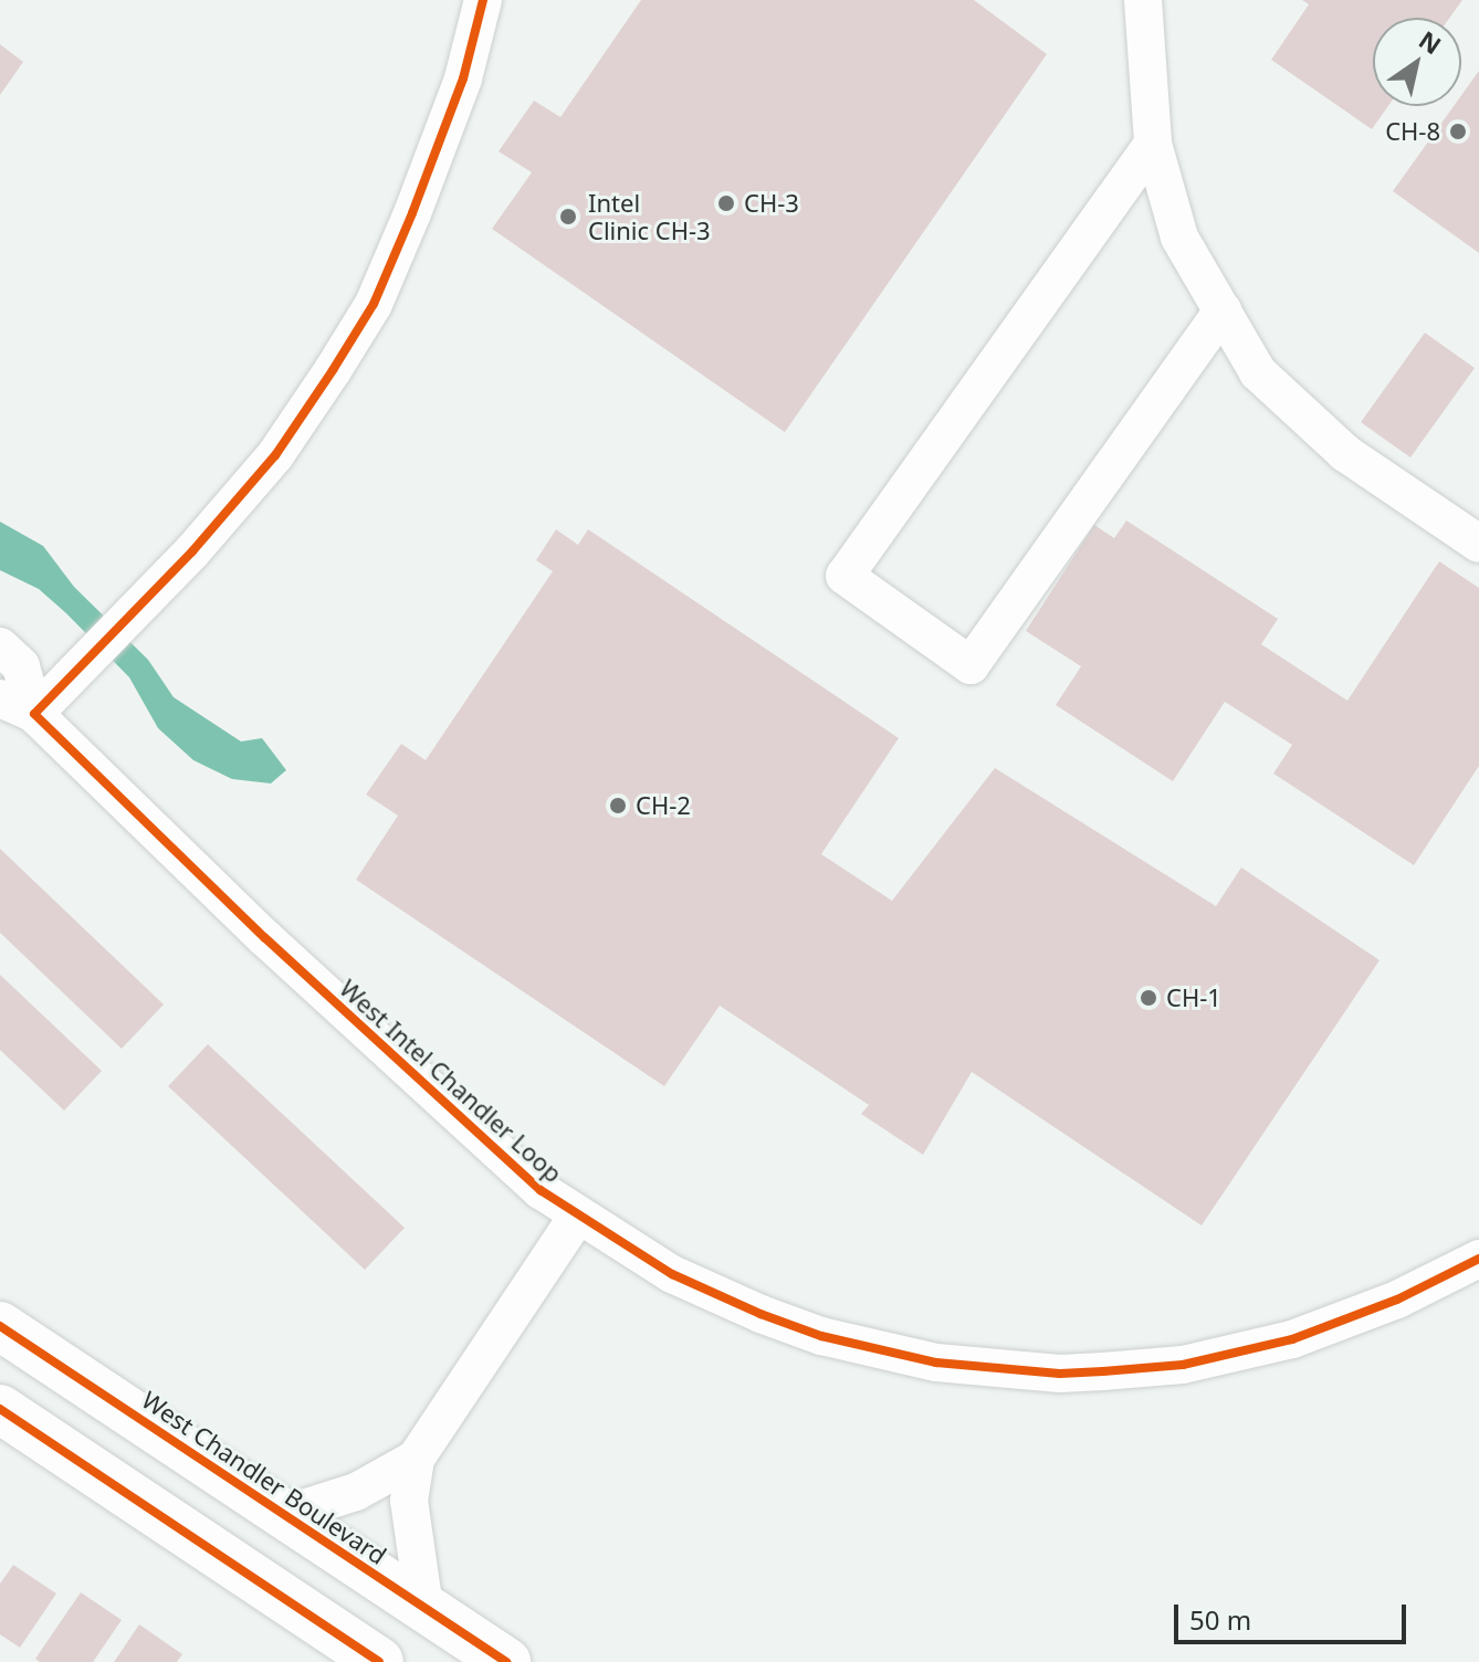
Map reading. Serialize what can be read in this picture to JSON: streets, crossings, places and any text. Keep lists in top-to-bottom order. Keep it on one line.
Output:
{"streets":{"main road":["West Chandler Boulevard"],"street":["West Intel Chandler Loop"]},"places":["CH-8","CH-3","Intel Clinic CH-3","CH-2","CH-1"],"scale_bar":"50 m","north":"top right"}
